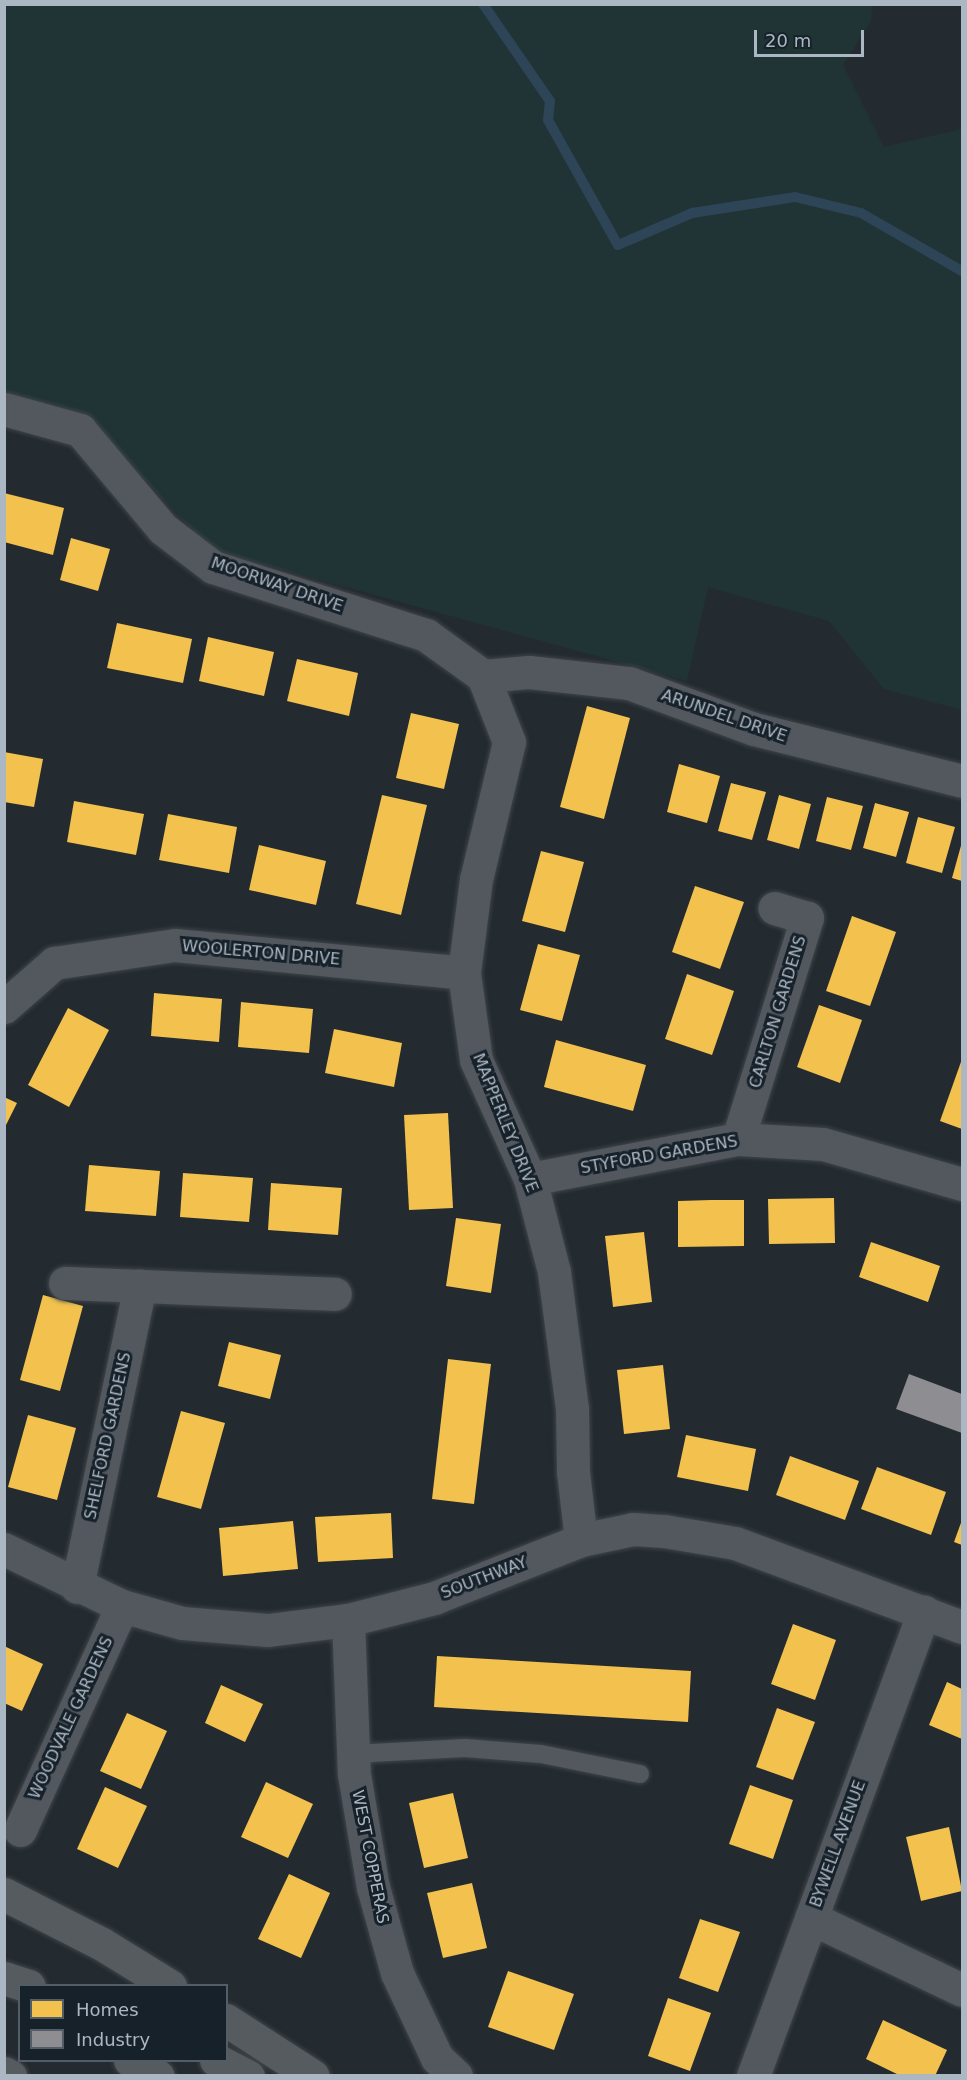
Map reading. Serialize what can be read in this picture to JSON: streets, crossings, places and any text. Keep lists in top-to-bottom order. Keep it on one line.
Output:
{"streets":{"street":["MOORWAY DRIVE","ARUNDEL DRIVE","WOOLERTON DRIVE","CARLTON GARDENS","MAPPERLEY DRIVE","STYFORD GARDENS","SHELFORD GARDENS","SOUTHWAY","WOODVALE GARDENS","BYWELL AVENUE","WEST COPPERAS"]},"crossings":[["MOORWAY DRIVE","ARUNDEL DRIVE"],["MOORWAY DRIVE","MAPPERLEY DRIVE"],["ARUNDEL DRIVE","MAPPERLEY DRIVE"],["WOOLERTON DRIVE","MAPPERLEY DRIVE"],["CARLTON GARDENS","STYFORD GARDENS"],["MAPPERLEY DRIVE","STYFORD GARDENS"],["MAPPERLEY DRIVE","SOUTHWAY"],["SHELFORD GARDENS","SOUTHWAY"],["SOUTHWAY","WOODVALE GARDENS"],["SOUTHWAY","BYWELL AVENUE"],["SOUTHWAY","WEST COPPERAS"]],"legend":["Homes","Industry"],"scale_bar":"20 m"}
